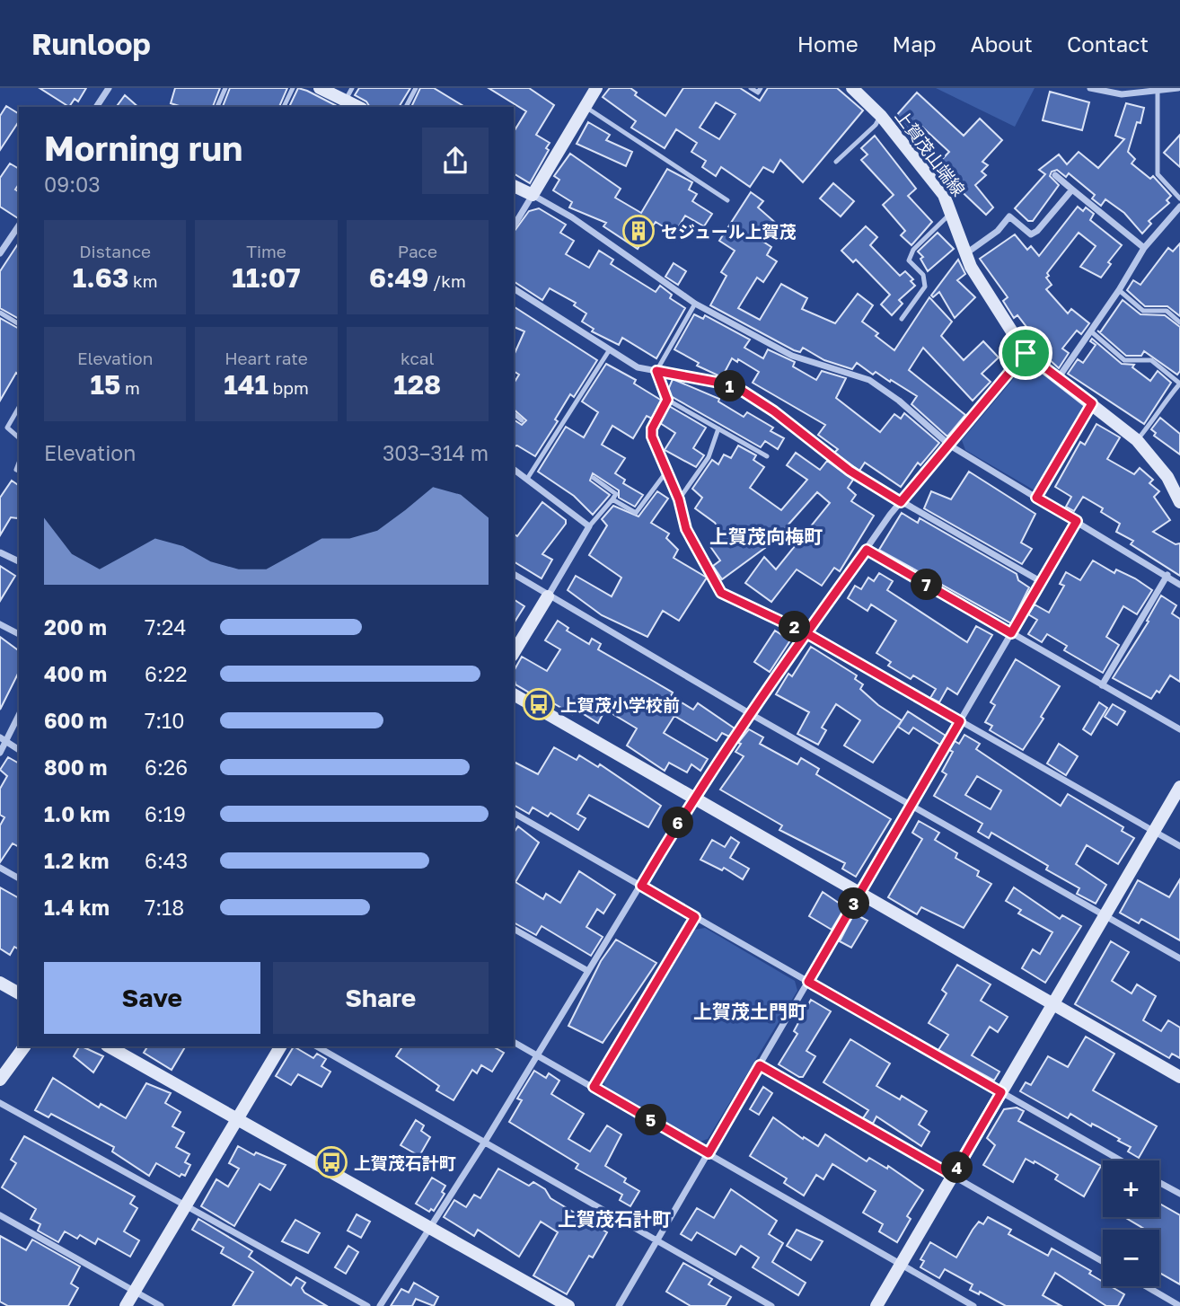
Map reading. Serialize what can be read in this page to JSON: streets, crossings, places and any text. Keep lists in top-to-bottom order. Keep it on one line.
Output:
{"streets":{"street":["上賀茂山端線"]},"districts":["上賀茂向梅町","上賀茂土門町","上賀茂石計町"],"places":{"building":["セジュール上賀茂"],"bus stop":["上賀茂小学校前","上賀茂石計町"]},"page":{"header":"Runloop","nav":["Home","Map","About","Contact"],"heading":["Morning run","09:03"],"stats":[["Distance","1.63 km"],["Time","11:07"],["Pace","6:49 /km"],["Elevation","15 m"],["Heart rate","141 bpm"],["kcal","128"]],"pins":["1","7","2","6","3","5","4"],"chart":["Elevation","303–314 m"],"list":[{"name":"200 m","note":"7:24"},{"name":"400 m","note":"6:22"},{"name":"600 m","note":"7:10"},{"name":"800 m","note":"6:26"},{"name":"1.0 km","note":"6:19"},{"name":"1.2 km","note":"6:43"},{"name":"1.4 km","note":"7:18"}],"buttons":["Save","Share"],"map_buttons":["+","−"]}}
